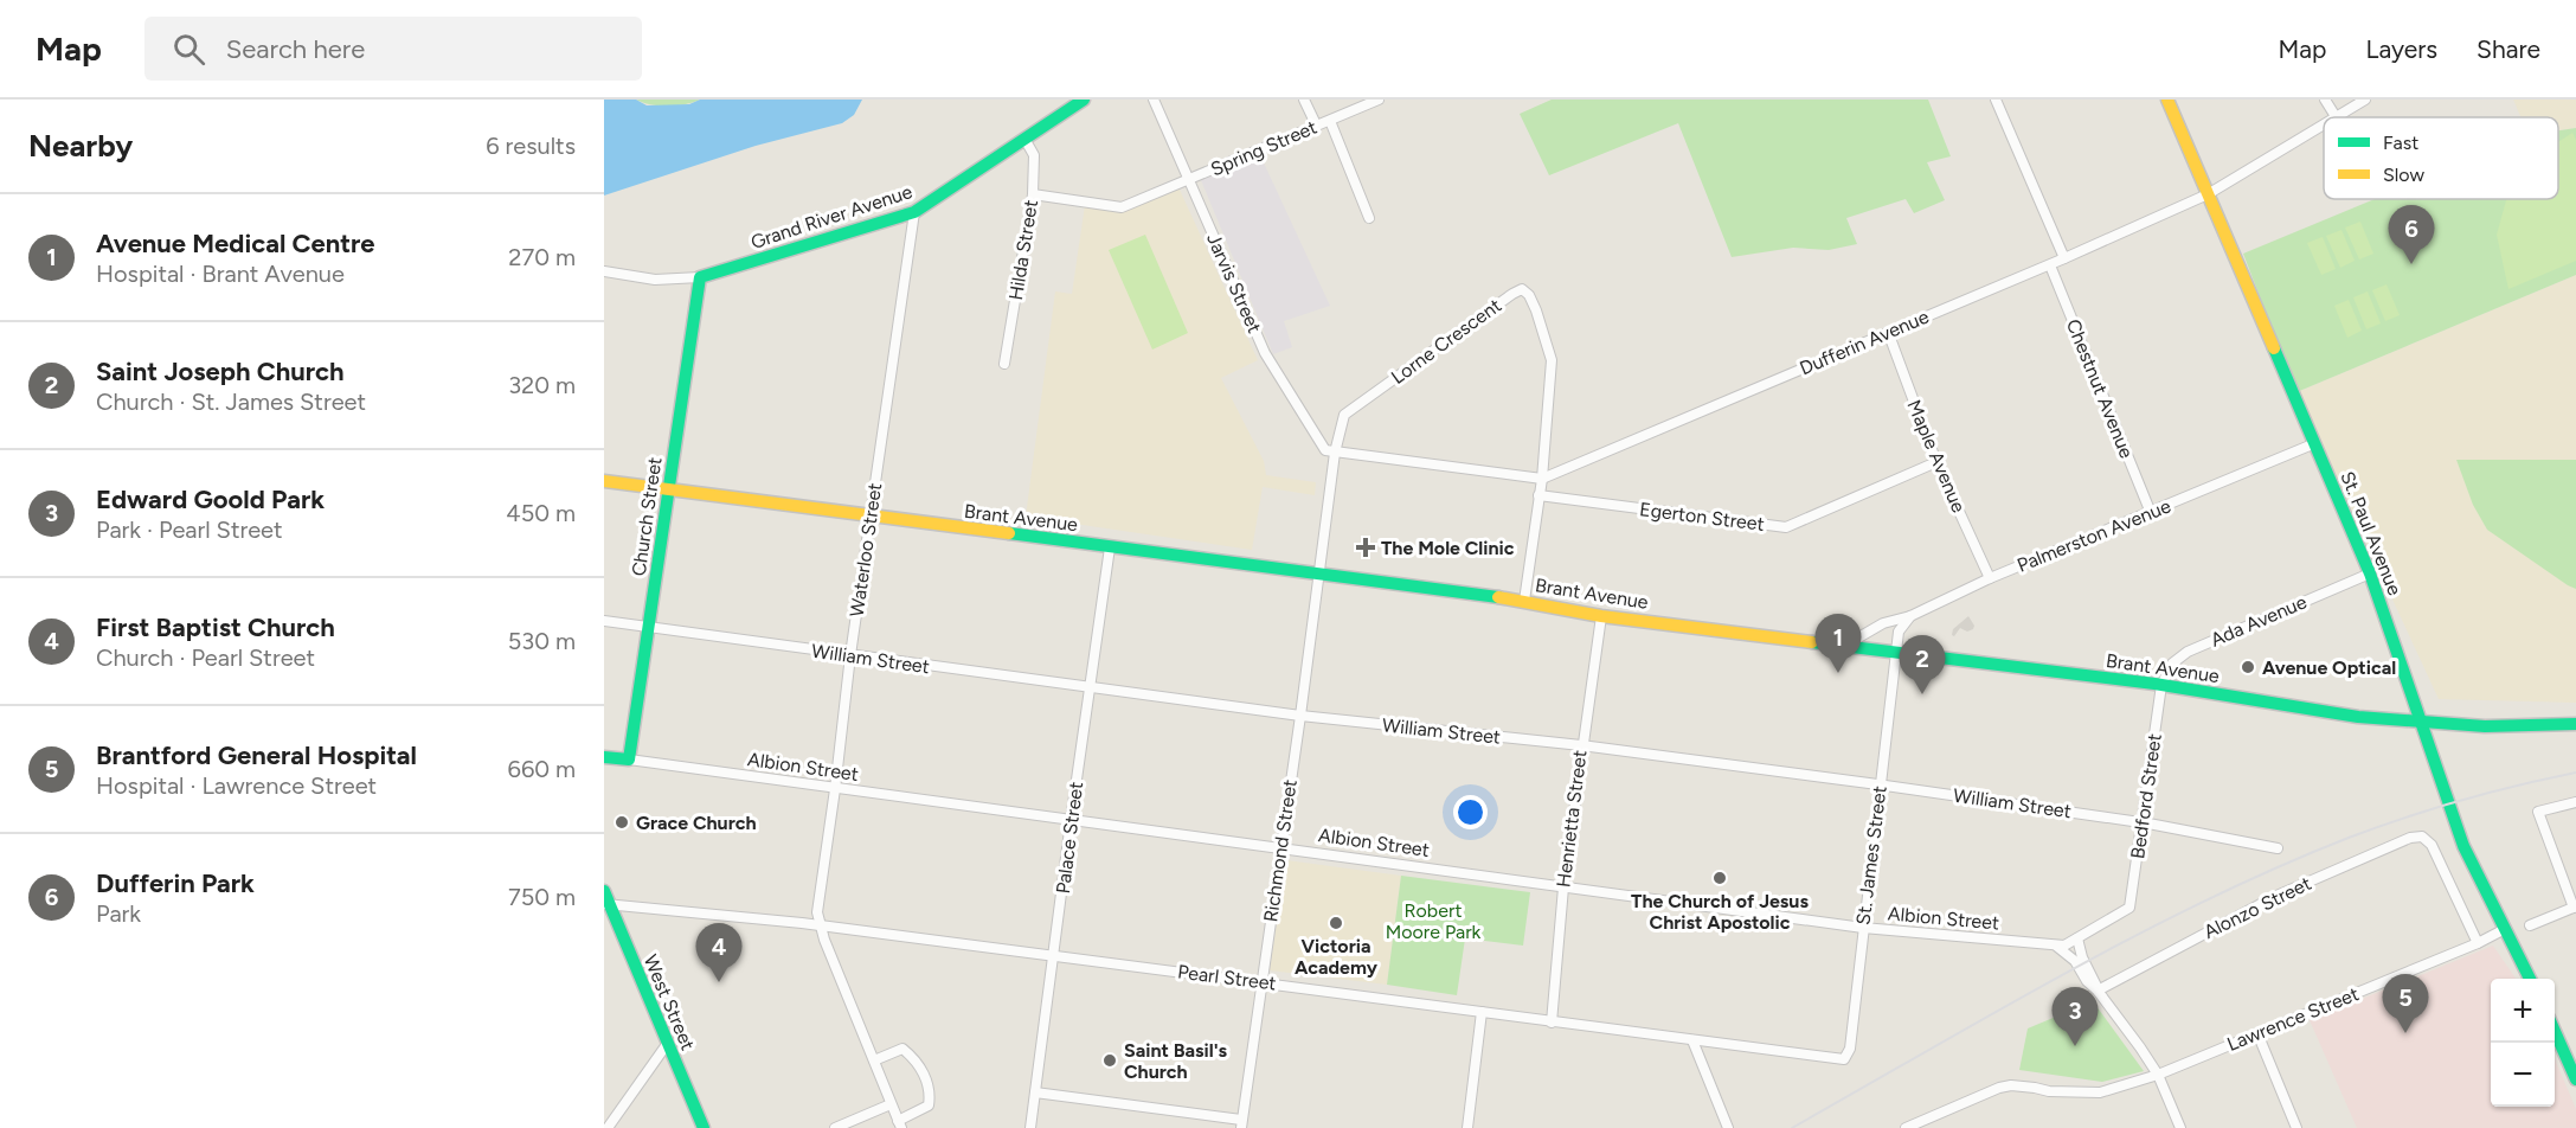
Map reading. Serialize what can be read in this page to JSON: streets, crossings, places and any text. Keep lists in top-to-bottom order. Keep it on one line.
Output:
{"streets":{"main road":["Grand River Avenue","Church Street","Brant Avenue","St. Paul Avenue","Albion Street","West Street"],"street":["Spring Street","Hilda Street","Jarvis Street","Lorne Crescent","Dufferin Avenue","Chestnut Avenue","Maple Avenue","Egerton Street","Palmerston Avenue","Waterloo Street","Ada Avenue","William Street","Bedford Street","Henrietta Street","Palace Street","Richmond Street","St. James Street","Alonzo Street","Pearl Street","Lawrence Street"]},"crossings":[["Spring Street","Hilda Street"],["Spring Street","Jarvis Street"],["Grand River Avenue","Hilda Street"],["Grand River Avenue","Church Street"],["Grand River Avenue","Waterloo Street"],["Jarvis Street","Lorne Crescent"],["Lorne Crescent","Dufferin Avenue"],["Lorne Crescent","Egerton Street"],["Lorne Crescent","Brant Avenue"],["Lorne Crescent","Richmond Street"],["Dufferin Avenue","Chestnut Avenue"],["Dufferin Avenue","Maple Avenue"],["Dufferin Avenue","St. Paul Avenue"],["Chestnut Avenue","Palmerston Avenue"],["Maple Avenue","Egerton Street"],["Maple Avenue","Palmerston Avenue"],["Church Street","Brant Avenue"],["Church Street","William Street"],["Church Street","Albion Street"],["Brant Avenue","St. Paul Avenue"],["Brant Avenue","Palmerston Avenue"],["Brant Avenue","Waterloo Street"],["Brant Avenue","Ada Avenue"],["Brant Avenue","Bedford Street"],["Brant Avenue","Henrietta Street"],["Brant Avenue","Palace Street"],["Brant Avenue","Richmond Street"],["Brant Avenue","St. James Street"],["St. Paul Avenue","Palmerston Avenue"],["St. Paul Avenue","Ada Avenue"],["St. Paul Avenue","Lawrence Street"],["Waterloo Street","William Street"],["Waterloo Street","Albion Street"],["Waterloo Street","Pearl Street"],["Ada Avenue","Bedford Street"],["William Street","Bedford Street"],["William Street","Henrietta Street"],["William Street","Palace Street"],["William Street","Richmond Street"],["William Street","St. James Street"],["Albion Street","Bedford Street"],["Albion Street","Henrietta Street"],["Albion Street","Palace Street"],["Albion Street","Richmond Street"],["Albion Street","St. James Street"],["Henrietta Street","Pearl Street"],["Palace Street","Pearl Street"],["Richmond Street","Pearl Street"],["St. James Street","Pearl Street"],["Alonzo Street","Lawrence Street"],["Pearl Street","West Street"]],"parks":["Robert Moore Park"],"places":{"health":["The Mole Clinic"],"other":["Avenue Optical","Grace Church","The Church of Jesus Christ Apostolic","Victoria Academy","Saint Basil's Church"]},"legend":["Fast","Slow"],"page":{"header":"Map","search":"Search here","nav":["Map","Layers","Share"],"heading":["Nearby","6 results"],"list":[{"mark":"1","name":"Avenue Medical Centre","note":"Hospital · Brant Avenue","value":"270 m"},{"mark":"2","name":"Saint Joseph Church","note":"Church · St. James Street","value":"320 m"},{"mark":"3","name":"Edward Goold Park","note":"Park · Pearl Street","value":"450 m"},{"mark":"4","name":"First Baptist Church","note":"Church · Pearl Street","value":"530 m"},{"mark":"5","name":"Brantford General Hospital","note":"Hospital · Lawrence Street","value":"660 m"},{"mark":"6","name":"Dufferin Park","note":"Park","value":"750 m"}],"pins":["6","1","2","4","5","3"],"map_buttons":["+","−"]}}
